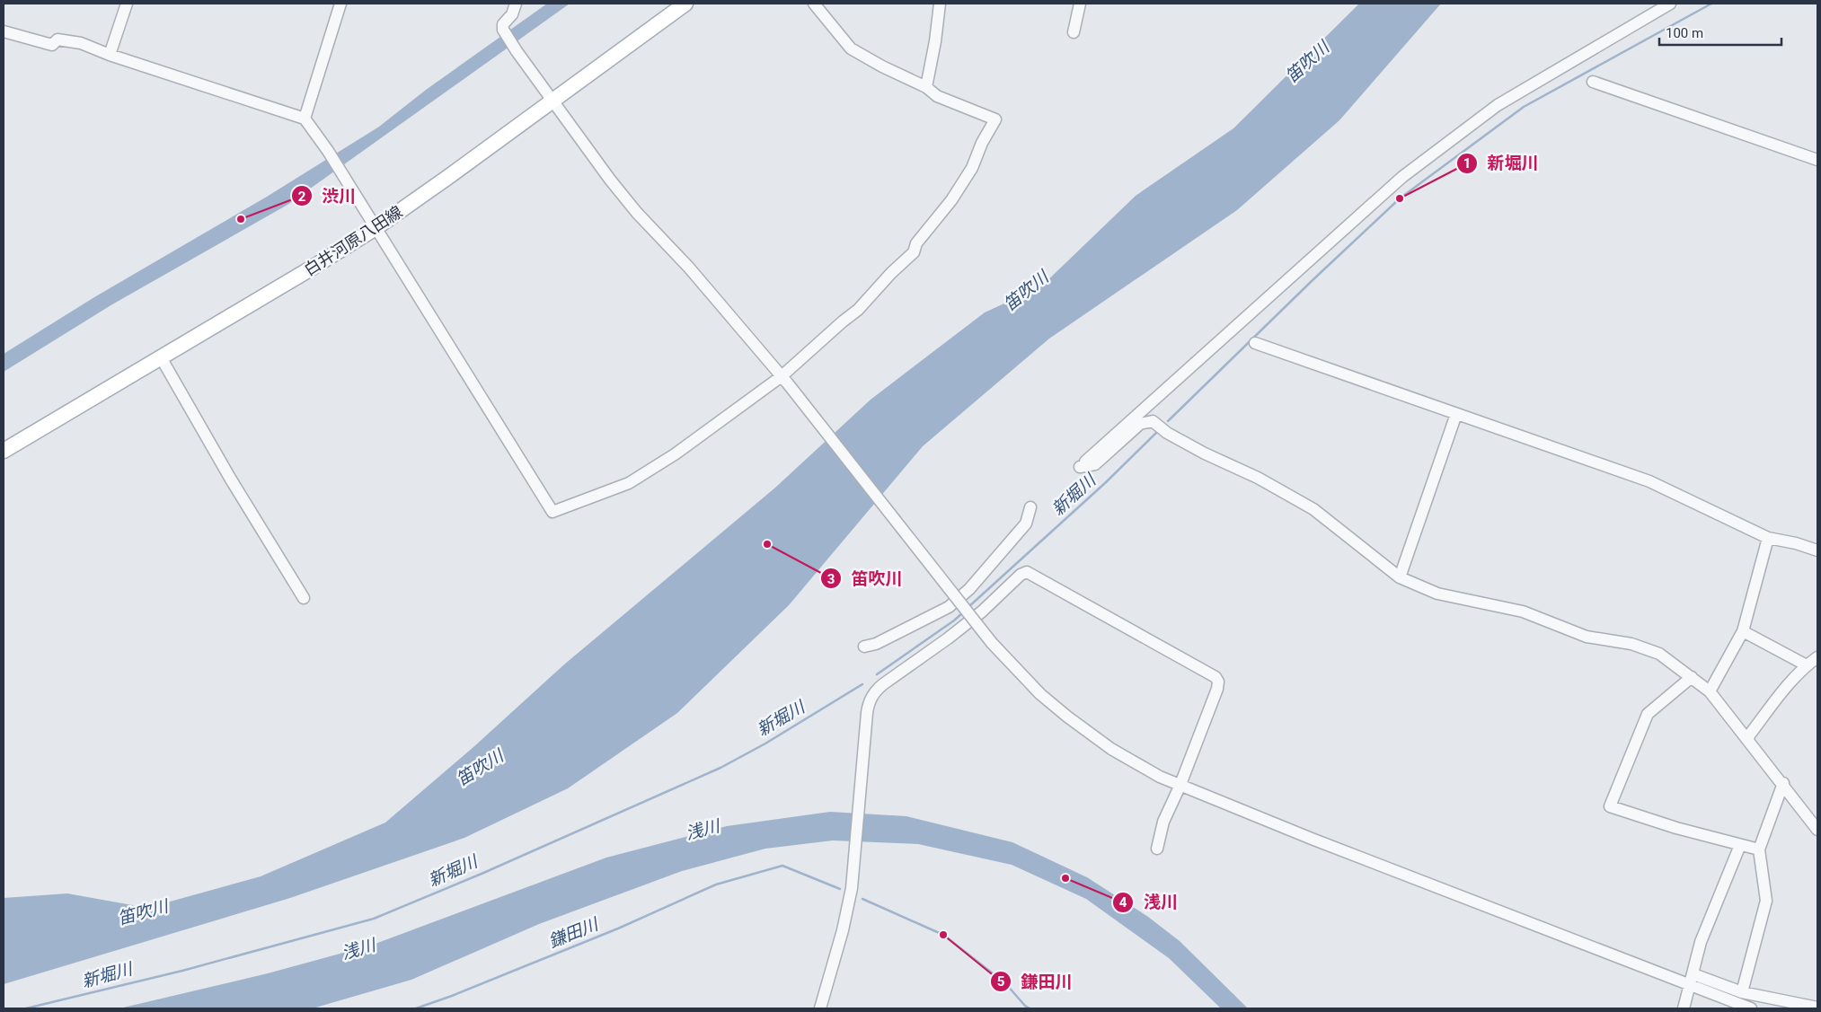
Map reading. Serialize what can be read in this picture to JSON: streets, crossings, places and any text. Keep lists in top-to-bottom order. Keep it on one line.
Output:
{"streets":{"main road":["白井河原八田線"]},"water":["笛吹川","新堀川","浅川","鎌田川"],"places":["新堀川","渋川","笛吹川","浅川","鎌田川"],"scale_bar":"100 m"}
